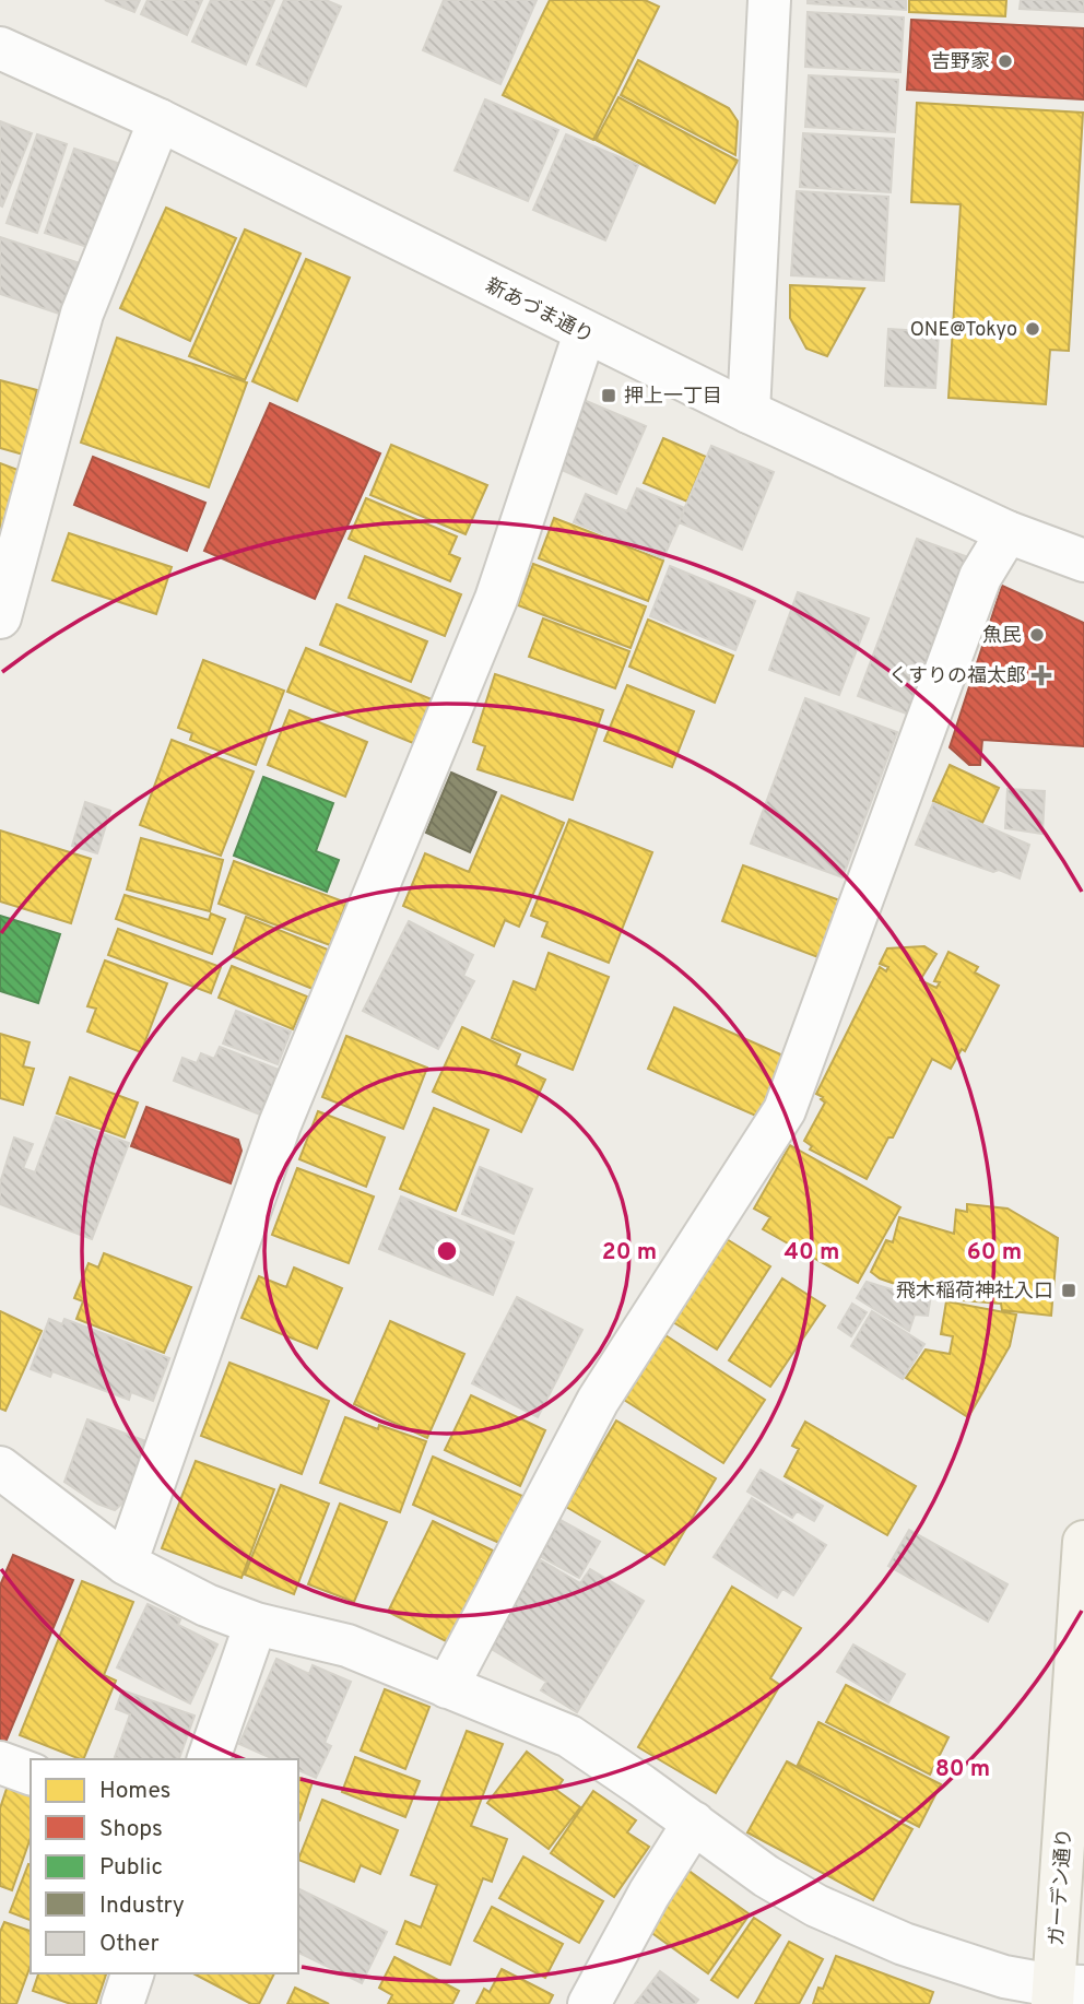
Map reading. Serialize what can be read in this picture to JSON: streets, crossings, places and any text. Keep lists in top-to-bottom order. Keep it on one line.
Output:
{"streets":{"main road":["ガーデン通り"],"street":["新あづま通り"]},"places":{"other":["吉野家","ONE@Tokyo","魚民"],"transit":["押上一丁目","飛木稲荷神社入口"],"health":["くすりの福太郎"]},"legend":["Homes","Shops","Public","Industry","Other"],"rings":["20 m","40 m","60 m","80 m"]}
